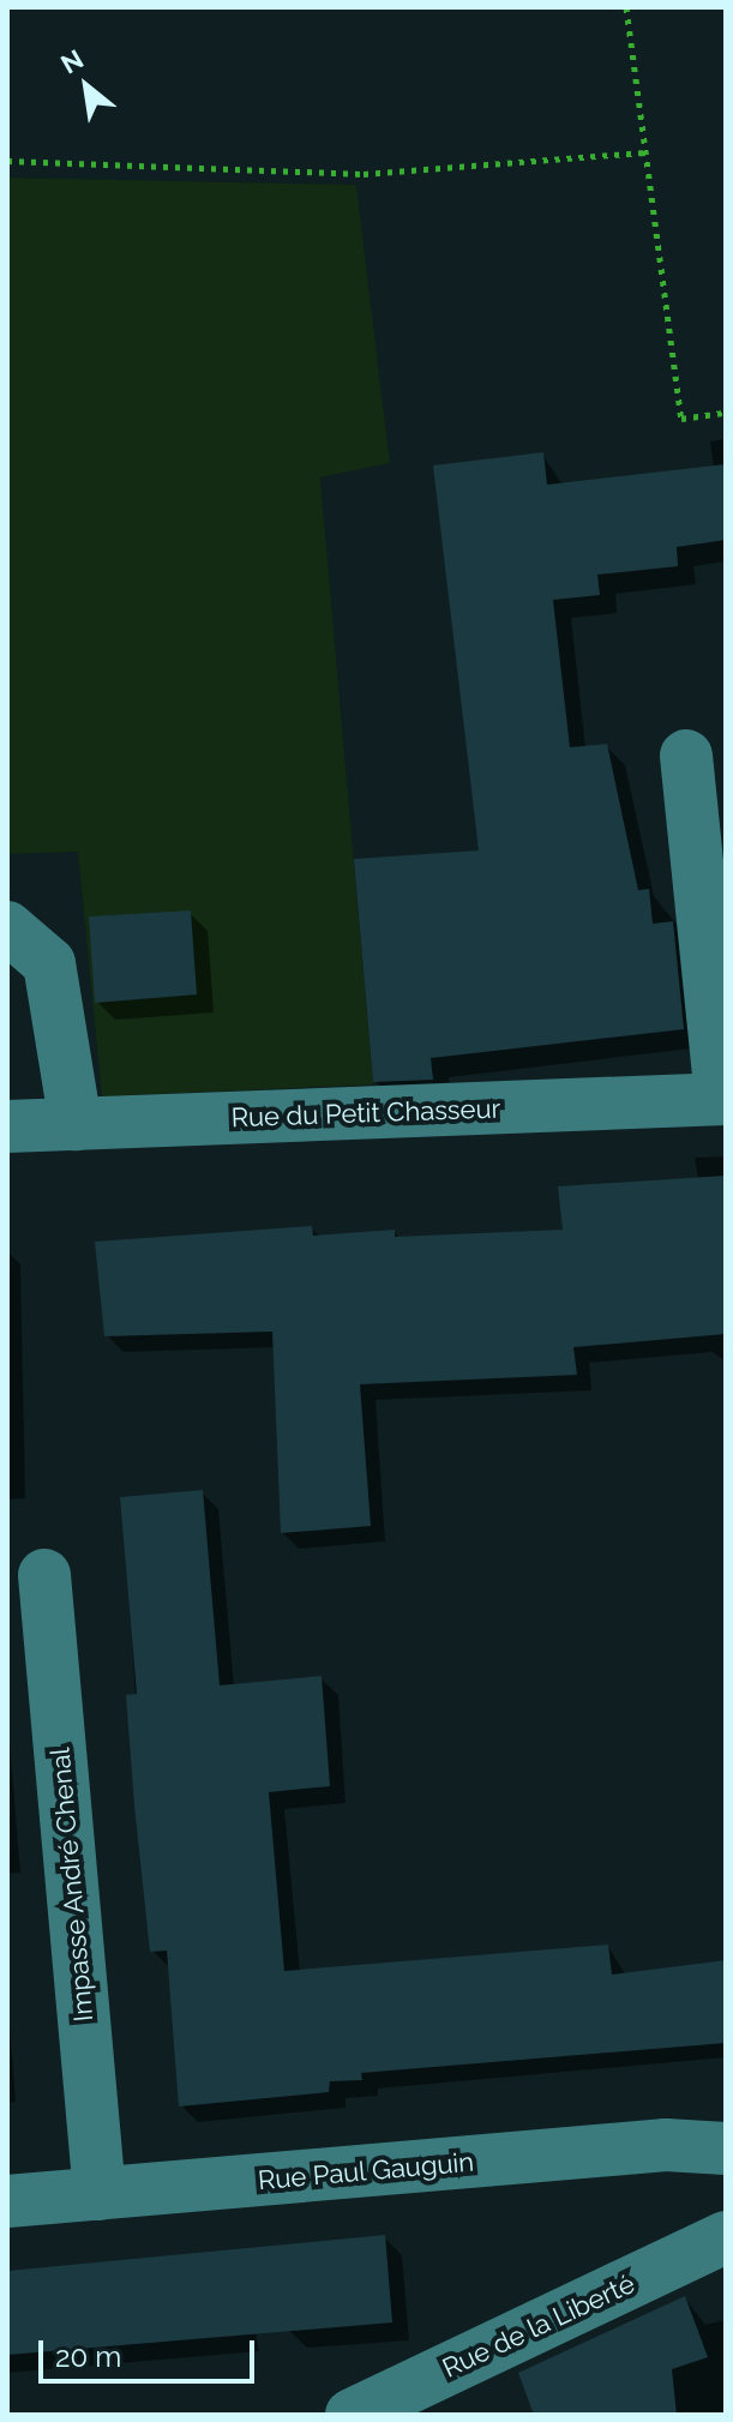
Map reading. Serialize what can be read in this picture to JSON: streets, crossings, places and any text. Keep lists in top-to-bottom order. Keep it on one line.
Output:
{"streets":{"street":["Rue du Petit Chasseur","Impasse André Chenal","Rue Paul Gauguin","Rue de la Liberté"]},"crossings":[["Impasse André Chenal","Rue Paul Gauguin"]],"scale_bar":"20 m","north":"top left"}
